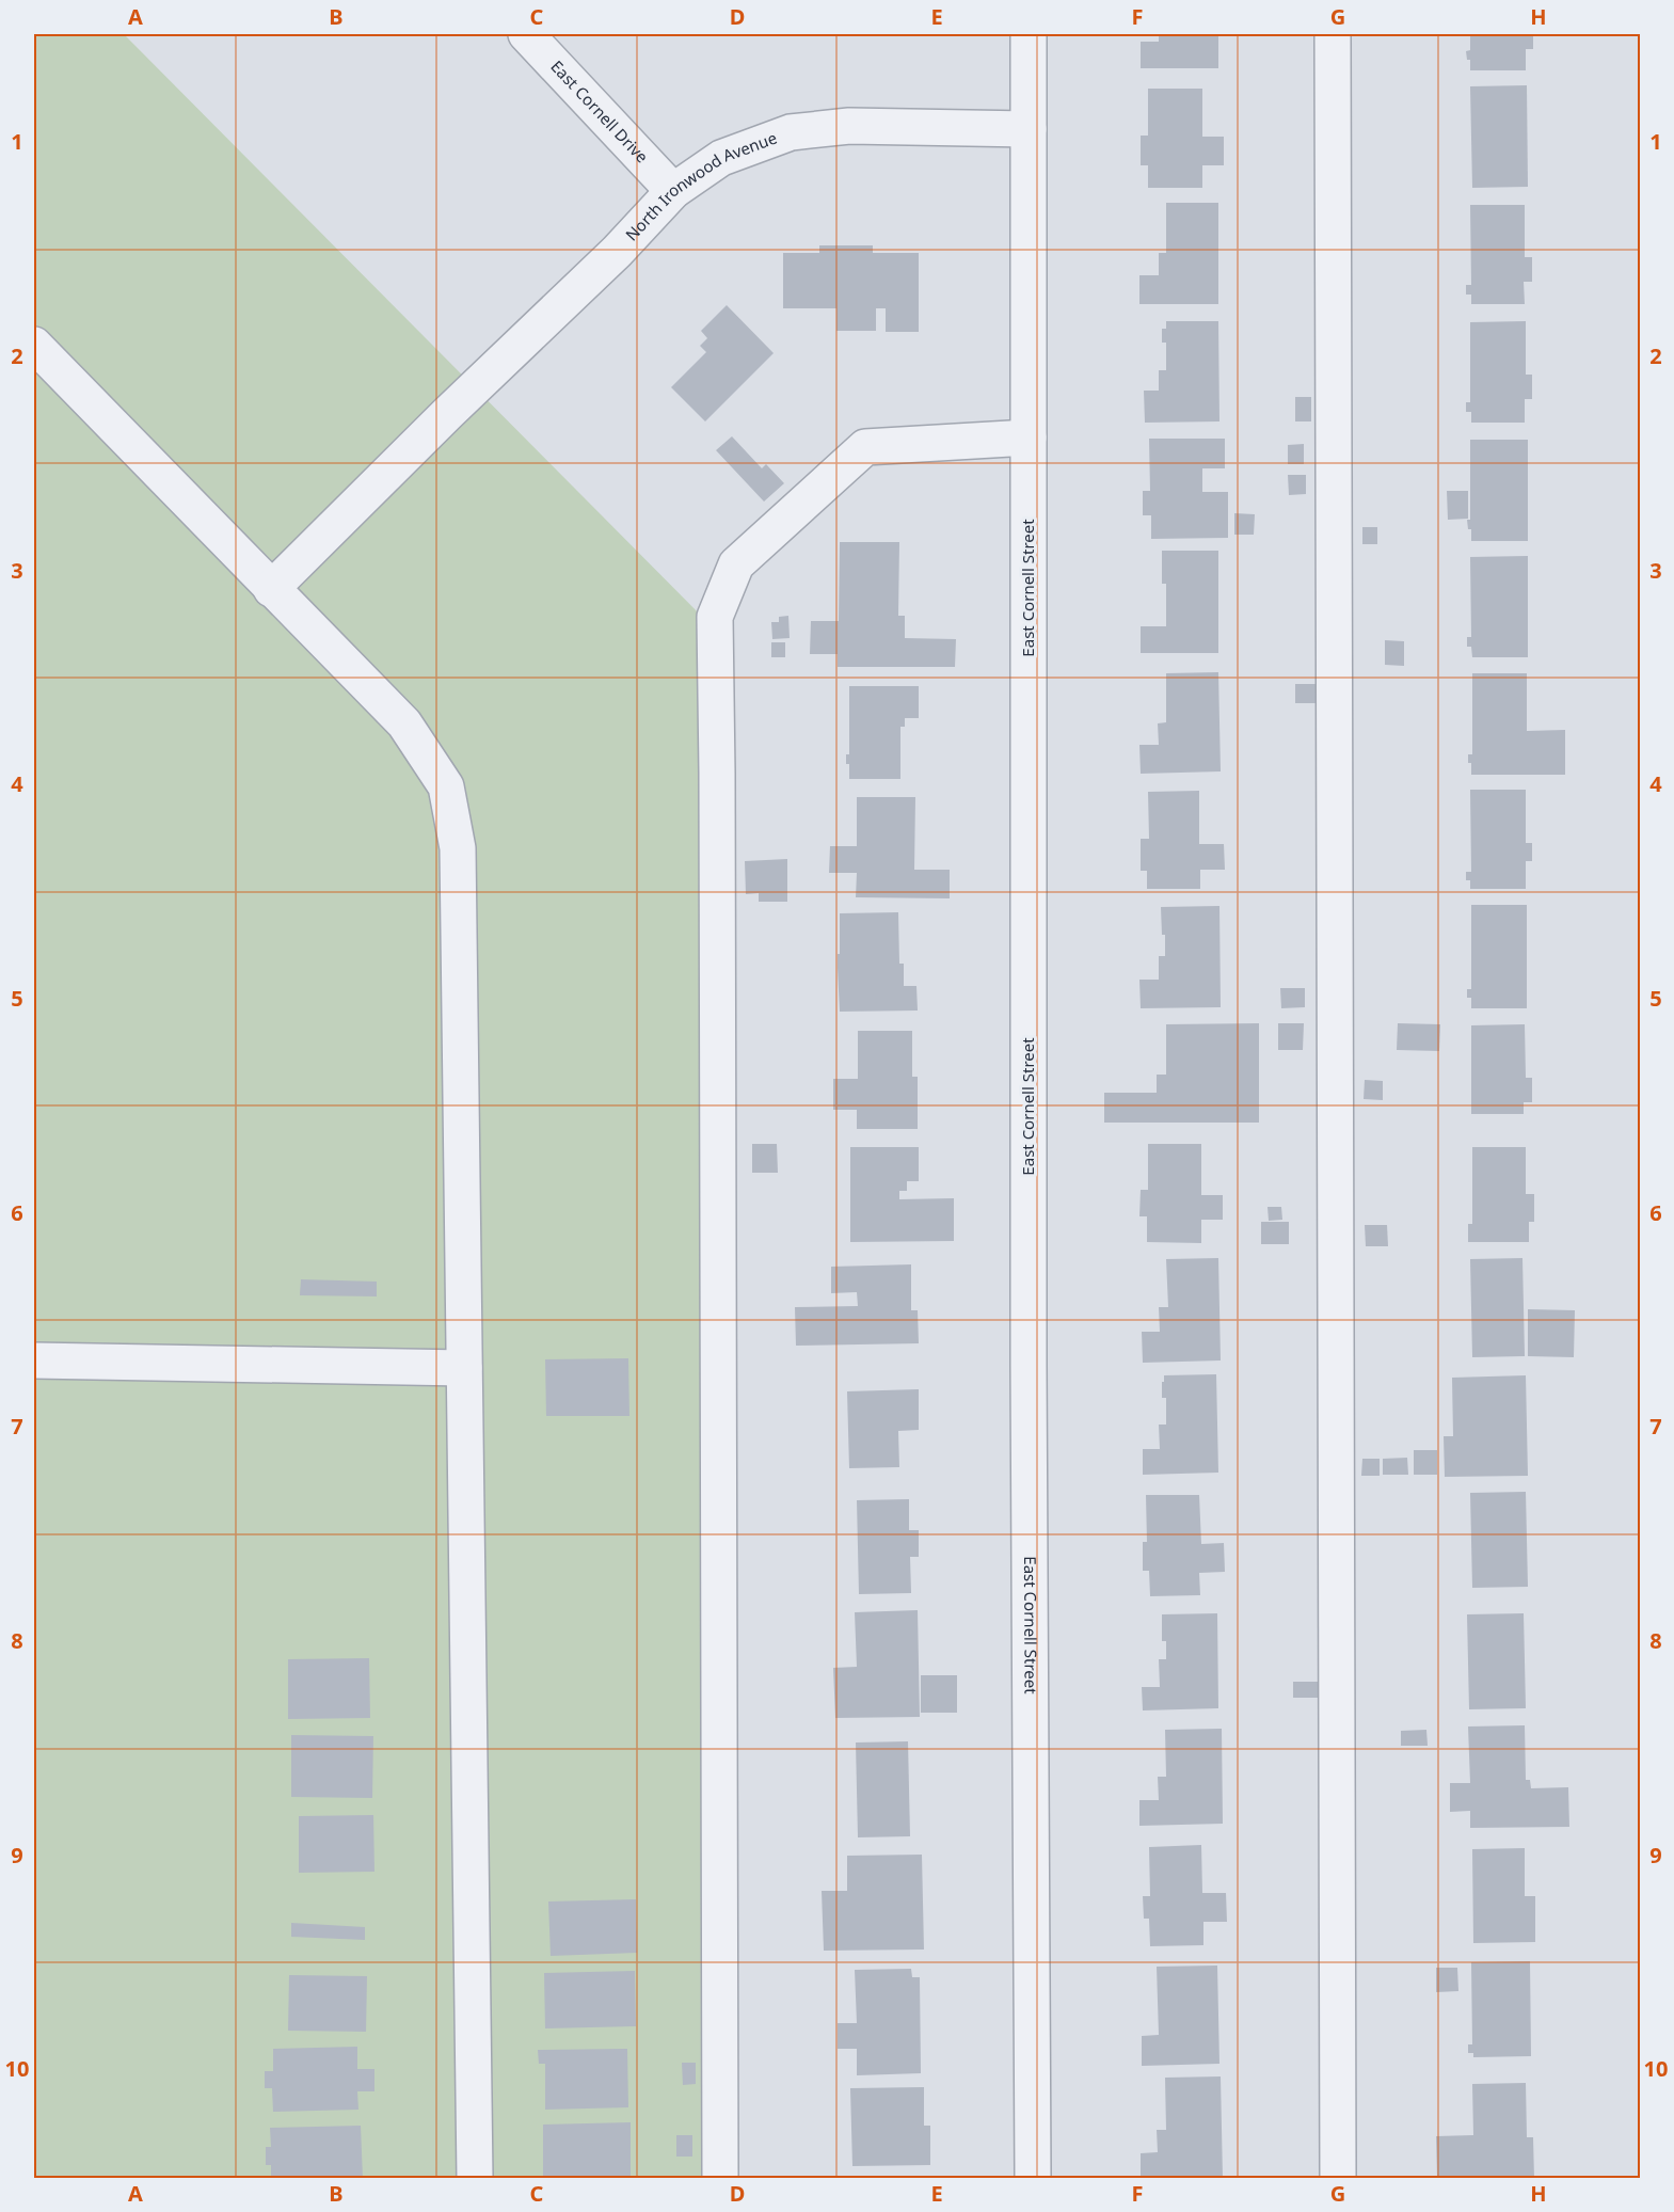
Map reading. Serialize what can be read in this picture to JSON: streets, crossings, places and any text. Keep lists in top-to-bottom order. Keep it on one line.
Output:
{"streets":{"street":["East Cornell Drive","North Ironwood Avenue","East Cornell Street"]},"crossings":[["East Cornell Drive","North Ironwood Avenue"],["North Ironwood Avenue","East Cornell Street"]],"grid":{"columns":["A","B","C","D","E","F","G","H"],"rows":["1","2","3","4","5","6","7","8","9","10"]}}
